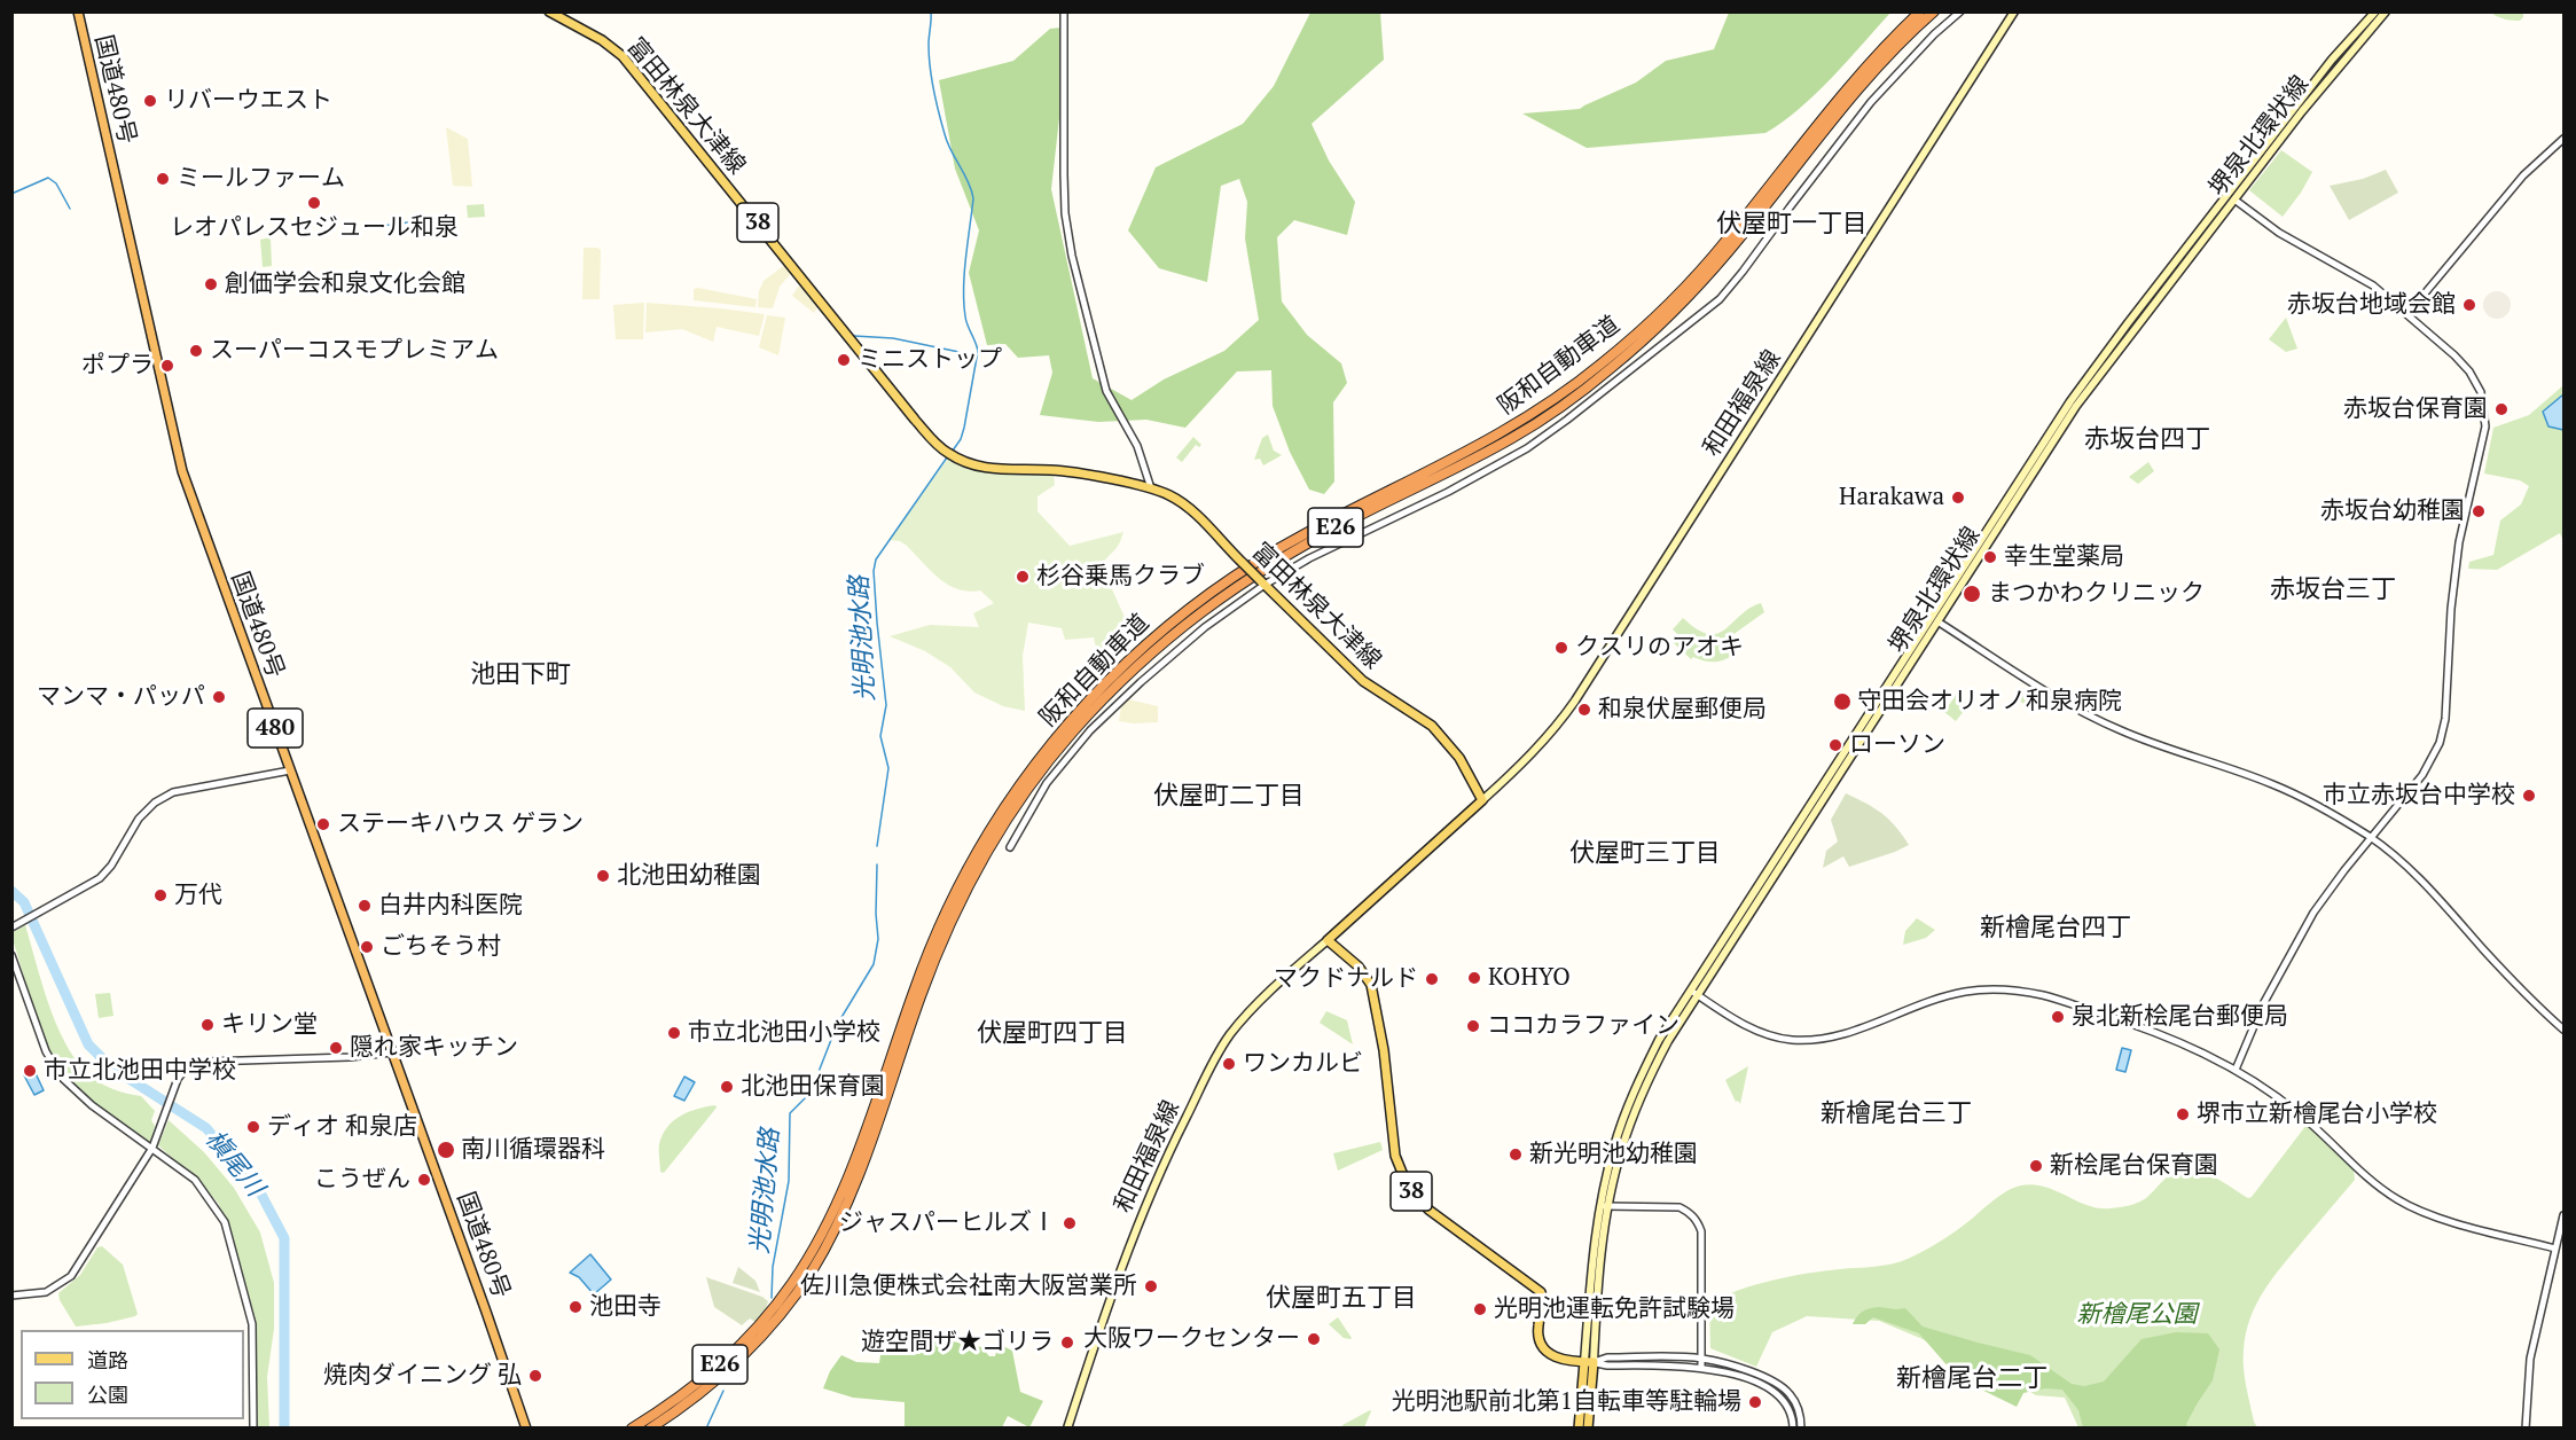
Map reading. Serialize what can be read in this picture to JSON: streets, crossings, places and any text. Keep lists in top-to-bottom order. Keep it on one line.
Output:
{"streets":{"highway":["国道480号","阪和自動車道","E26","480"],"main road":["富田林泉大津線","堺泉北環状線","38","和田福泉線"]},"crossings":[["富田林泉大津線","和田福泉線"],["堺泉北環状線","38"],["38","和田福泉線"]],"districts":["伏屋町一丁目","赤坂台四丁","赤坂台三丁","池田下町","伏屋町二丁目","伏屋町三丁目","新檜尾台四丁","伏屋町四丁目","新檜尾台三丁","伏屋町五丁目","新檜尾台二丁"],"water":["光明池水路","槇尾川"],"parks":["新檜尾公園"],"places":["リバーウエスト","ミールファーム","レオパレスセジュール和泉","創価学会和泉文化会館","赤坂台地域会館","スーパーコスモプレミアム","ミニストップ","ポプラ","赤坂台保育園","Harakawa","赤坂台幼稚園","幸生堂薬局","杉谷乗馬クラブ","まつかわクリニック","クスリのアオキ","マンマ・パッパ","守田会オリオノ和泉病院","和泉伏屋郵便局","ローソン","市立赤坂台中学校","ステーキハウス ゲラン","北池田幼稚園","万代","白井内科医院","ごちそう村","KOHYO","マクドナルド","泉北新桧尾台郵便局","キリン堂","ココカラファイン","市立北池田小学校","隠れ家キッチン","ワンカルビ","市立北池田中学校","北池田保育園","堺市立新檜尾台小学校","ディオ 和泉店","南川循環器科","新光明池幼稚園","新桧尾台保育園","こうぜん","ジャスパーヒルズⅠ","佐川急便株式会社南大阪営業所","池田寺","光明池運転免許試験場","大阪ワークセンター","遊空間ザ★ゴリラ","焼肉ダイニング 弘","光明池駅前北第1自転車等駐輪場"],"legend":["道路","公園"]}
